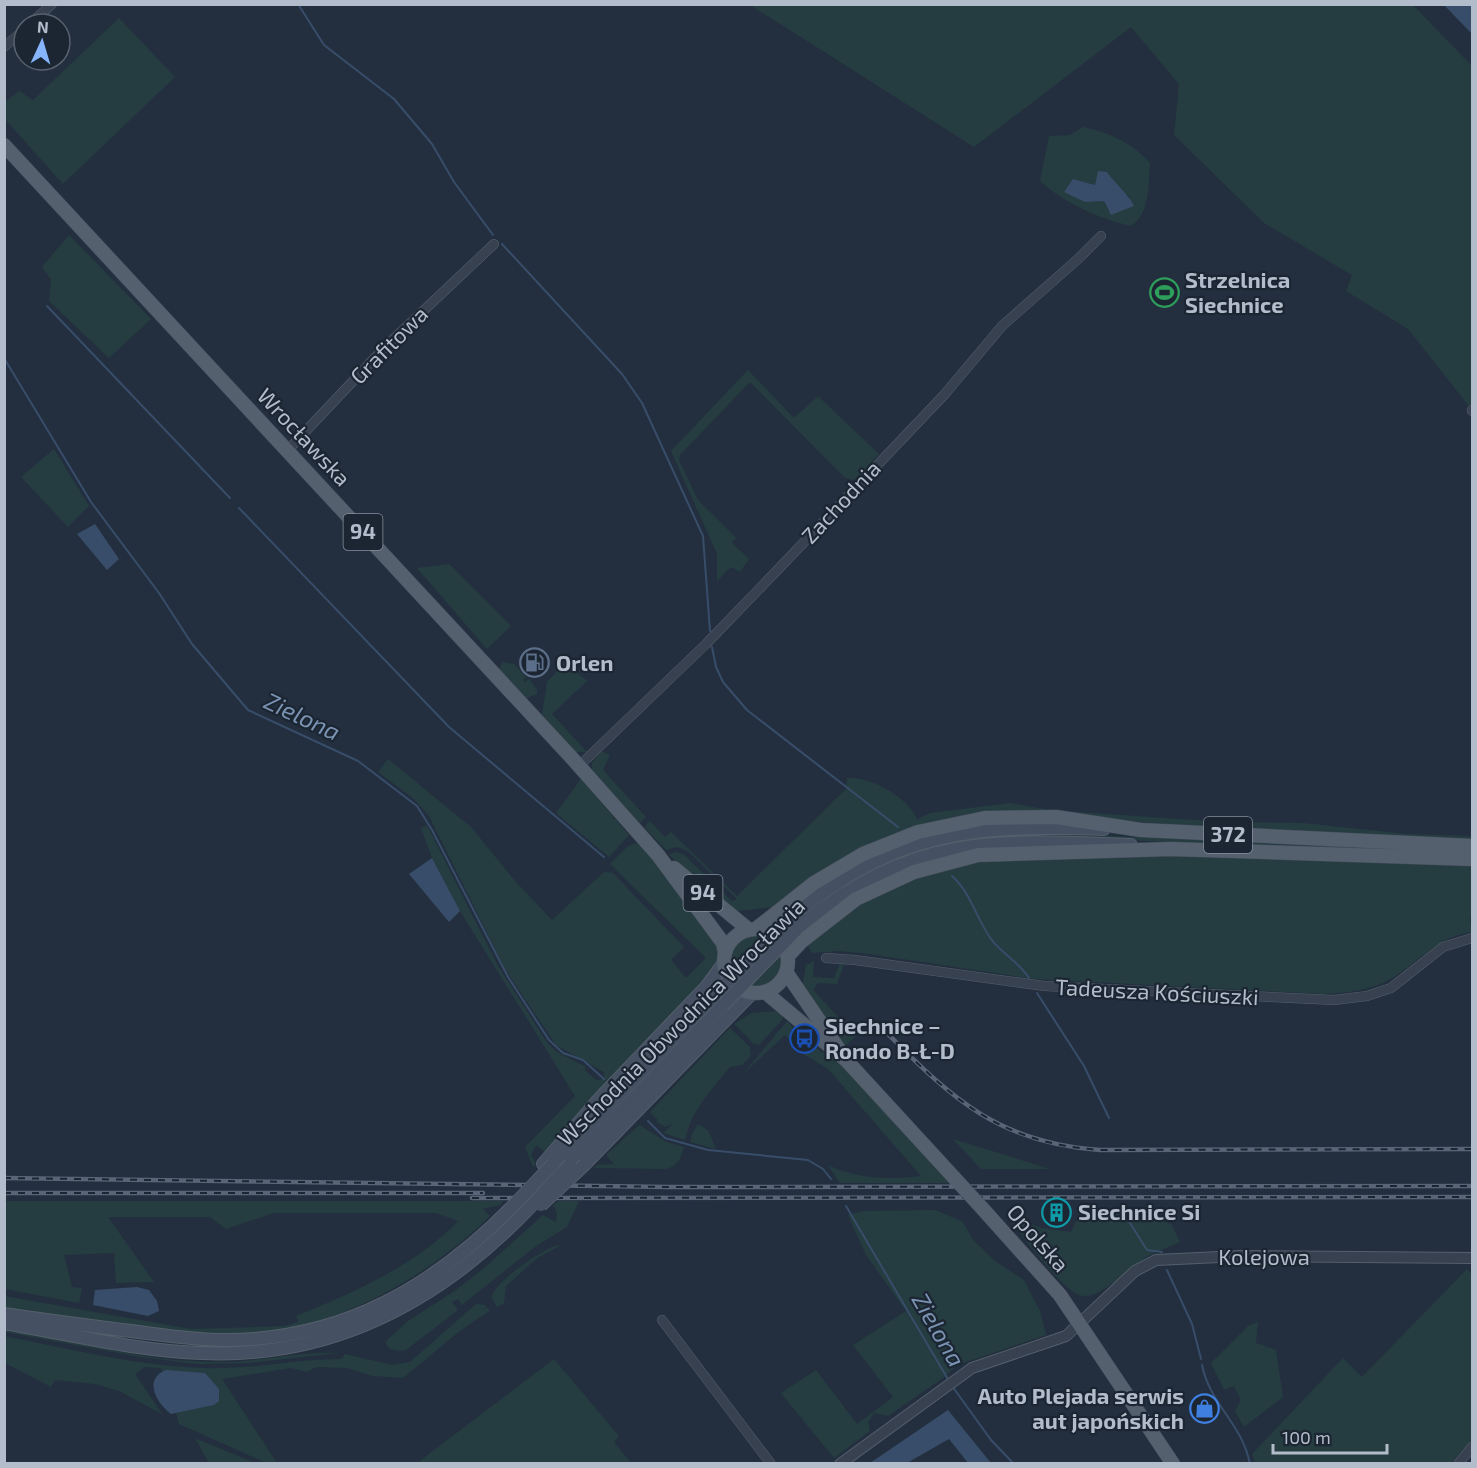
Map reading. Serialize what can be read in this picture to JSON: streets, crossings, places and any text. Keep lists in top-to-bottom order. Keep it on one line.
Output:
{"streets":{"main road":["Wrocławska","94","372","Wschodnia Obwodnica Wrocławia","Opolska"],"street":["Grafitowa","Zachodnia","Tadeusza Kościuszki","Kolejowa"]},"crossings":[["Grafitowa","Wrocławska"],["Wrocławska","Zachodnia"],["Wrocławska","94"],["94","Opolska"],["Opolska","Kolejowa"]],"water":["Zielona"],"places":{"sports":["Strzelnica Siechnice"],"fuel station":["Orlen"],"bus stop":["Siechnice – Rondo B-Ł-D"],"building":["Siechnice Si"],"shop":["Auto Plejada serwis aut japońskich"]},"scale_bar":"100 m","north":"top"}
